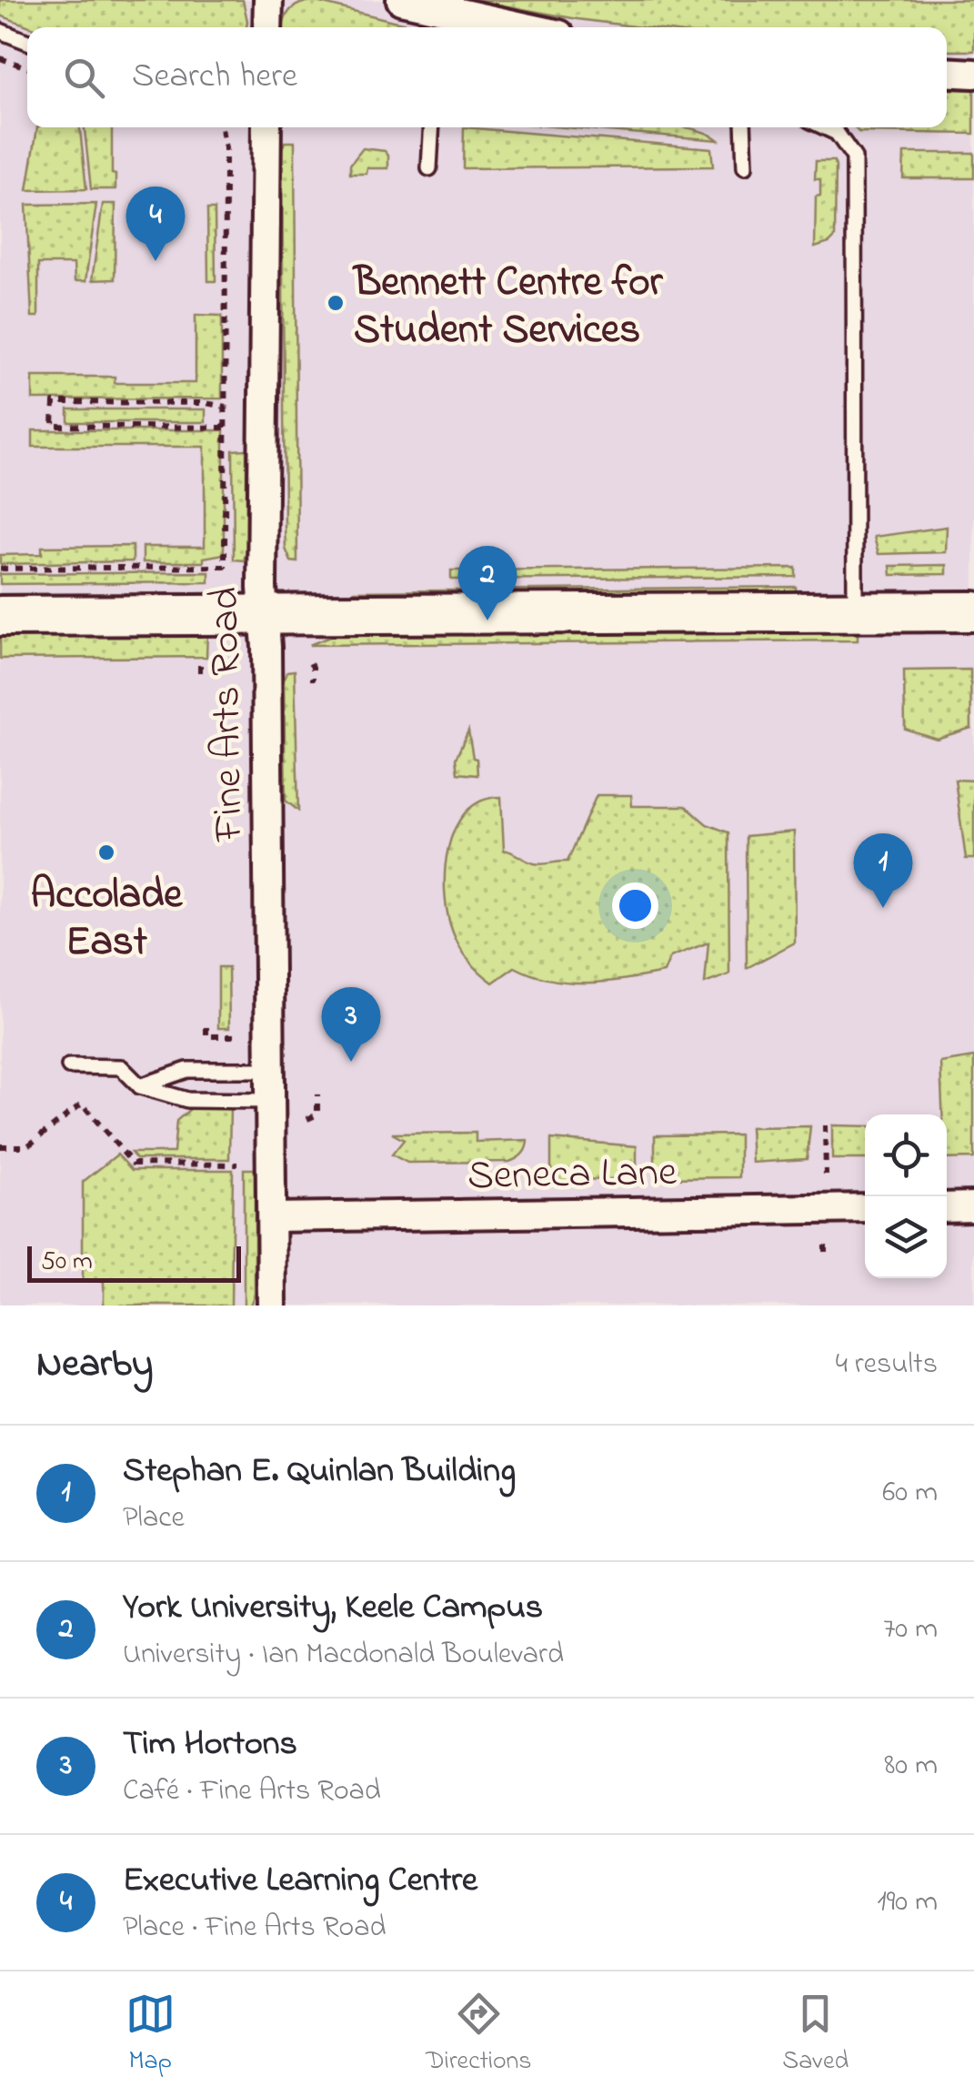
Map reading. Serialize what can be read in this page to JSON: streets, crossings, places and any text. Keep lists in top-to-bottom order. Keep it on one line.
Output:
{"streets":{"street":["Fine Arts Road","Seneca Lane"]},"crossings":[["Fine Arts Road","Seneca Lane"]],"places":["Bennett Centre for Student Services","Accolade East"],"scale_bar":"50 m","page":{"search":"Search here","pins":["4","2","1","3"],"scale":"50 m","heading":["Nearby","4 results"],"list":[{"mark":"1","name":"Stephan E. Quinlan Building","note":"Place","value":"60 m"},{"mark":"2","name":"York University, Keele Campus","note":"University · Ian Macdonald Boulevard","value":"70 m"},{"mark":"3","name":"Tim Hortons","note":"Café · Fine Arts Road","value":"80 m"},{"mark":"4","name":"Executive Learning Centre","note":"Place · Fine Arts Road","value":"190 m"}],"nav":["Map","Directions","Saved"]}}
